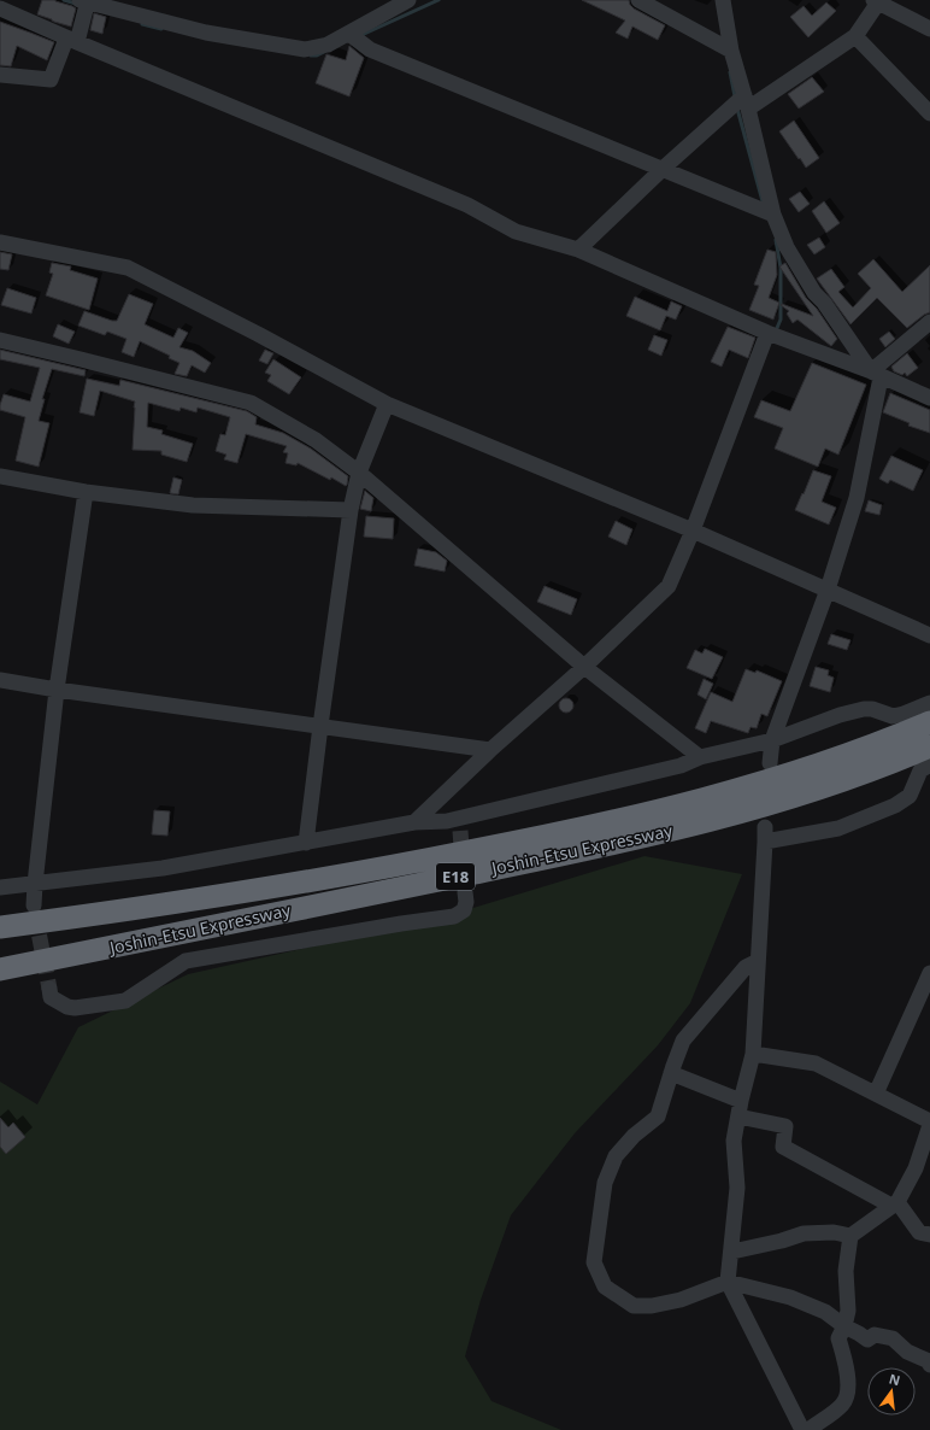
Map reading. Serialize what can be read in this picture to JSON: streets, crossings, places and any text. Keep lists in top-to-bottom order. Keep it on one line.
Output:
{"streets":{"highway":["Joshin-Etsu Expressway","E18"]},"north":"top"}
